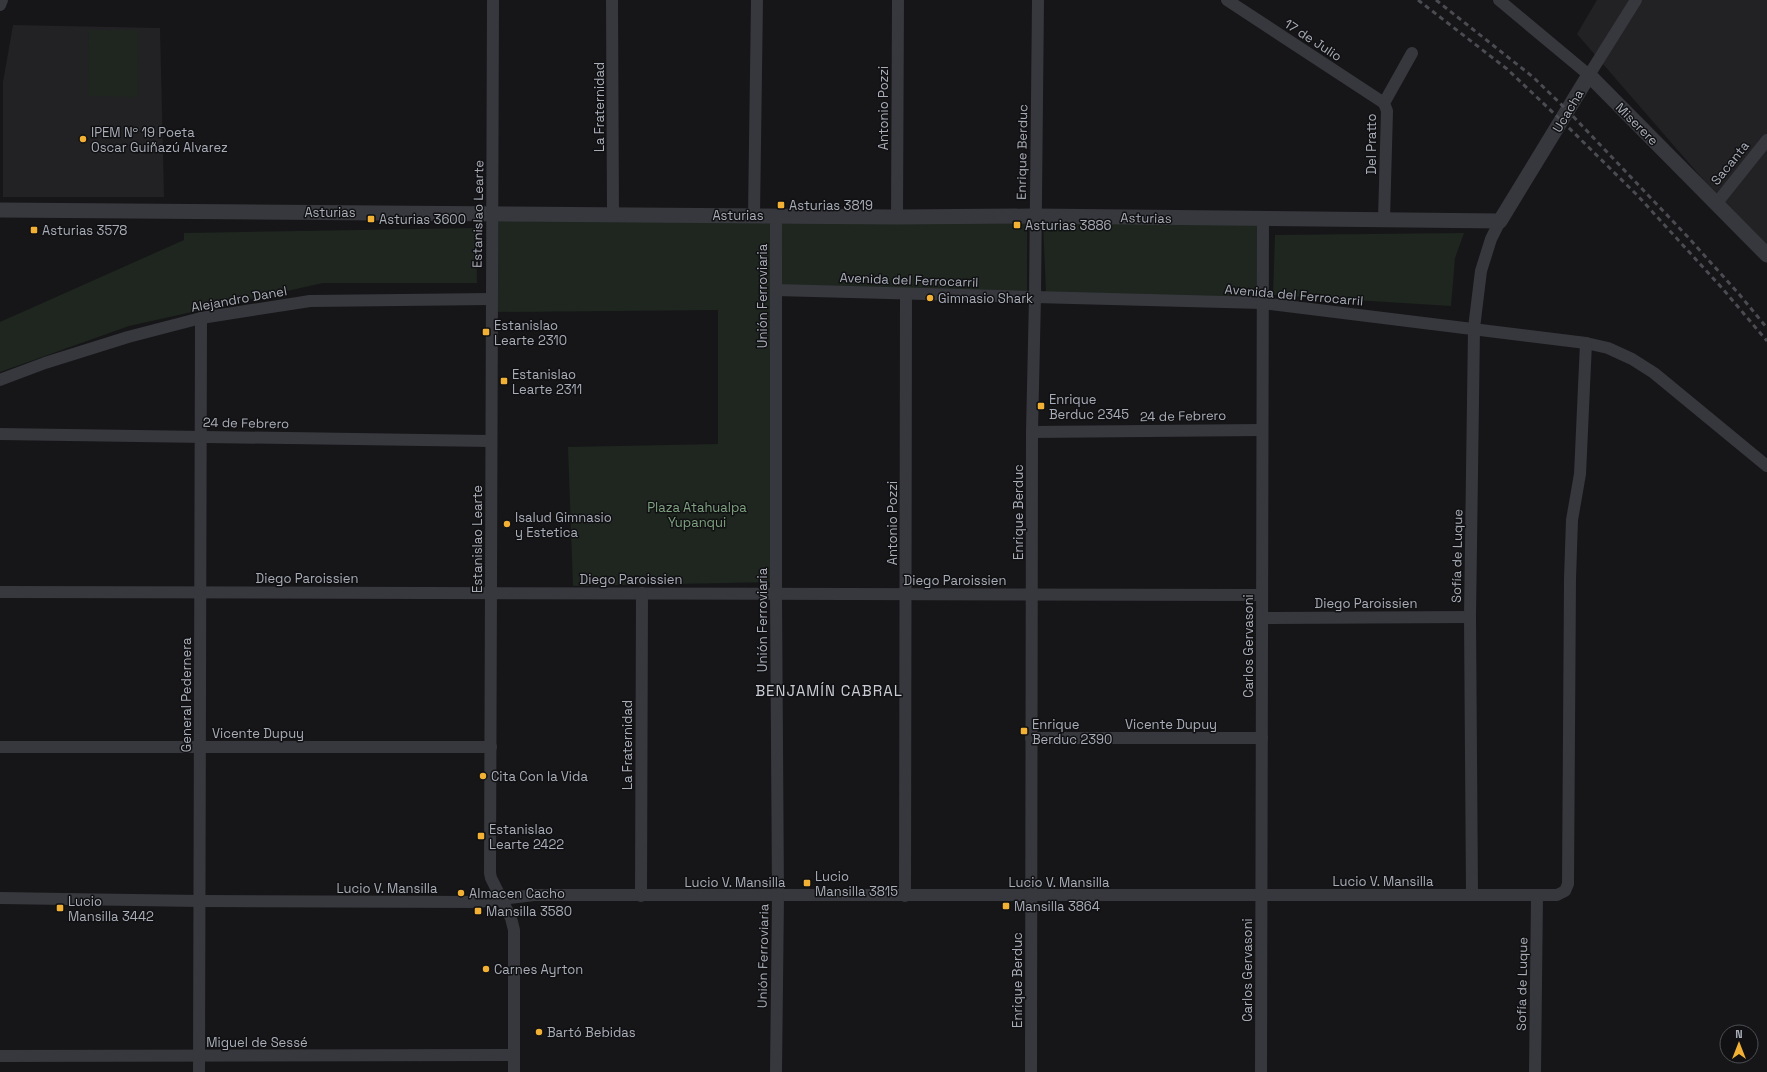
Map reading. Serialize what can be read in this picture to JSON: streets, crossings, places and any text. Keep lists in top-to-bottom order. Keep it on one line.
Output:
{"streets":{"street":["17 de Julio","La Fraternidad","Antonio Pozzi","Ucacha","Miserere","Del Pratto","Enrique Berduc","Sacanta","Asturias","Estanislao Learte","Avenida del Ferrocarril","Unión Ferroviaria","Alejandro Danel","24 de Febrero","Sofía de Luque","Diego Paroissien","Carlos Gervasoni","General Pedernera","Vicente Dupuy","Lucio V. Mansilla","Miguel de Sessé"]},"crossings":[["17 de Julio","Del Pratto"],["La Fraternidad","Asturias"],["La Fraternidad","Diego Paroissien"],["La Fraternidad","Lucio V. Mansilla"],["Antonio Pozzi","Asturias"],["Antonio Pozzi","Avenida del Ferrocarril"],["Antonio Pozzi","Diego Paroissien"],["Antonio Pozzi","Lucio V. Mansilla"],["Ucacha","Miserere"],["Ucacha","Asturias"],["Ucacha","Sofía de Luque"],["Miserere","Sacanta"],["Del Pratto","Asturias"],["Enrique Berduc","Asturias"],["Enrique Berduc","Avenida del Ferrocarril"],["Enrique Berduc","24 de Febrero"],["Enrique Berduc","Diego Paroissien"],["Enrique Berduc","Vicente Dupuy"],["Enrique Berduc","Lucio V. Mansilla"],["Asturias","Estanislao Learte"],["Asturias","Unión Ferroviaria"],["Asturias","Sofía de Luque"],["Asturias","Carlos Gervasoni"],["Estanislao Learte","Alejandro Danel"],["Estanislao Learte","24 de Febrero"],["Estanislao Learte","Diego Paroissien"],["Estanislao Learte","Vicente Dupuy"],["Estanislao Learte","Lucio V. Mansilla"],["Estanislao Learte","Miguel de Sessé"],["Avenida del Ferrocarril","Unión Ferroviaria"],["Avenida del Ferrocarril","Sofía de Luque"],["Avenida del Ferrocarril","Carlos Gervasoni"],["Avenida del Ferrocarril","Lucio V. Mansilla"],["Unión Ferroviaria","Diego Paroissien"],["Unión Ferroviaria","Lucio V. Mansilla"],["Alejandro Danel","General Pedernera"],["24 de Febrero","Carlos Gervasoni"],["24 de Febrero","General Pedernera"],["Sofía de Luque","Diego Paroissien"],["Sofía de Luque","Lucio V. Mansilla"],["Diego Paroissien","Carlos Gervasoni"],["Diego Paroissien","General Pedernera"],["Carlos Gervasoni","Vicente Dupuy"],["Carlos Gervasoni","Lucio V. Mansilla"],["General Pedernera","Vicente Dupuy"],["General Pedernera","Lucio V. Mansilla"],["General Pedernera","Miguel de Sessé"]],"districts":["BENJAMÍN CABRAL"],"parks":["Plaza Atahualpa Yupanqui"],"places":{"other":["IPEM Nº 19 Poeta Oscar Guiñazú Alvarez","Gimnasio Shark","Isalud Gimnasio y Estetica","Cita Con la Vida","Almacen Cacho","Carnes Ayrton","Bartó Bebidas"],"transit":["Asturias 3819","Asturias 3600","Asturias 3886","Asturias 3578","Estanislao Learte 2310","Estanislao Learte 2311","Enrique Berduc 2345","Enrique Berduc 2390","Estanislao Learte 2422","Lucio Mansilla 3815","Mansilla 3864","Lucio Mansilla 3442","Mansilla 3580"]},"north":"top"}
